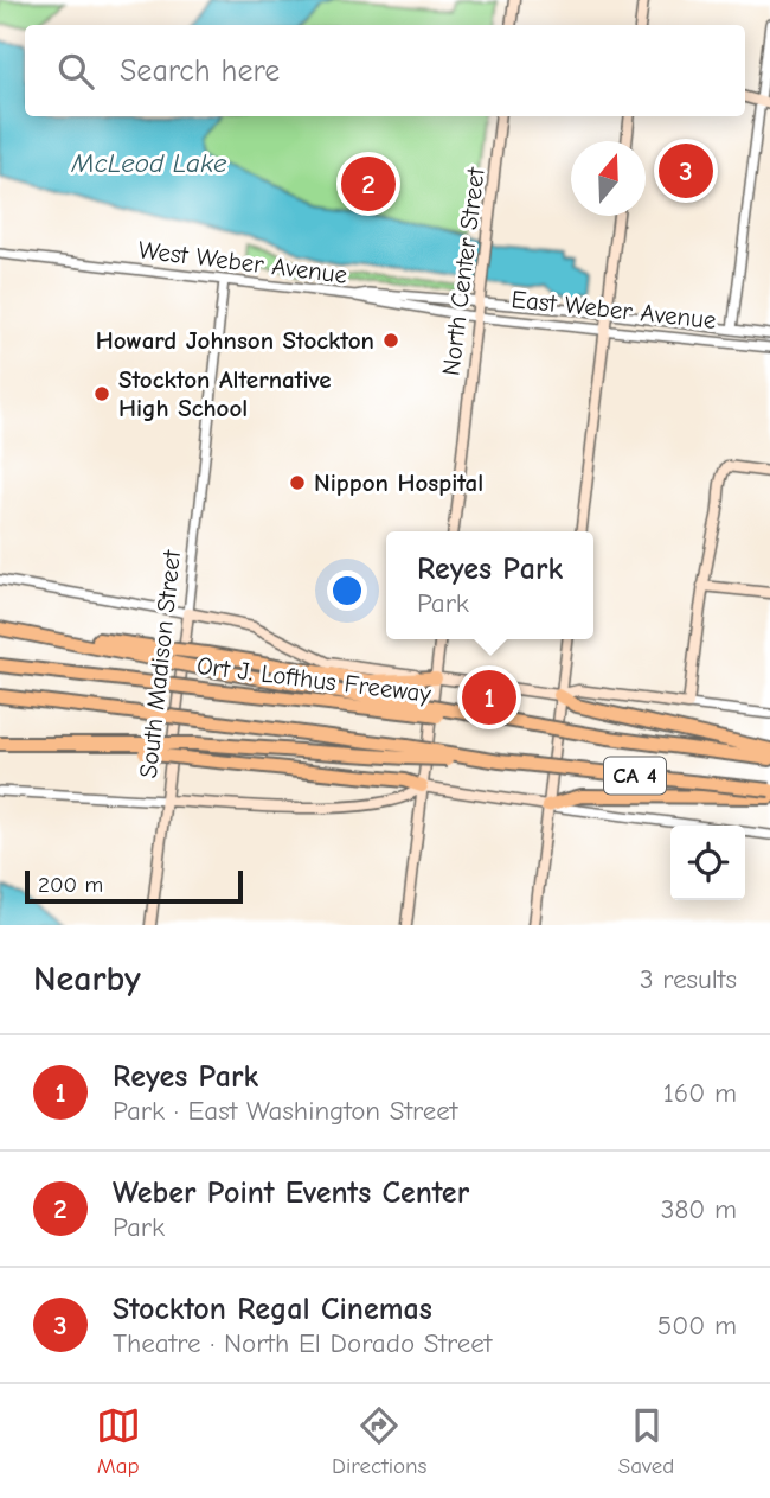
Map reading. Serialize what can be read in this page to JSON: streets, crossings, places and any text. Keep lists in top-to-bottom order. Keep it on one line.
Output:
{"streets":{"highway":["Ort J. Lofthus Freeway","CA 4"],"main road":["North Center Street","South Madison Street"],"street":["West Weber Avenue","East Weber Avenue"]},"crossings":[["West Weber Avenue","North Center Street"],["West Weber Avenue","East Weber Avenue"],["West Weber Avenue","South Madison Street"],["North Center Street","East Weber Avenue"],["Ort J. Lofthus Freeway","CA 4"]],"water":["McLeod Lake"],"places":["Howard Johnson Stockton","Stockton Alternative High School","Nippon Hospital"],"scale_bar":"200 m","north":"top","page":{"search":"Search here","pins":["3","2","1"],"popup":["Reyes Park","Park"],"scale":"200 m","heading":["Nearby","3 results"],"list":[{"mark":"1","name":"Reyes Park","note":"Park · East Washington Street","value":"160 m"},{"mark":"2","name":"Weber Point Events Center","note":"Park","value":"380 m"},{"mark":"3","name":"Stockton Regal Cinemas","note":"Theatre · North El Dorado Street","value":"500 m"}],"nav":["Map","Directions","Saved"]}}
